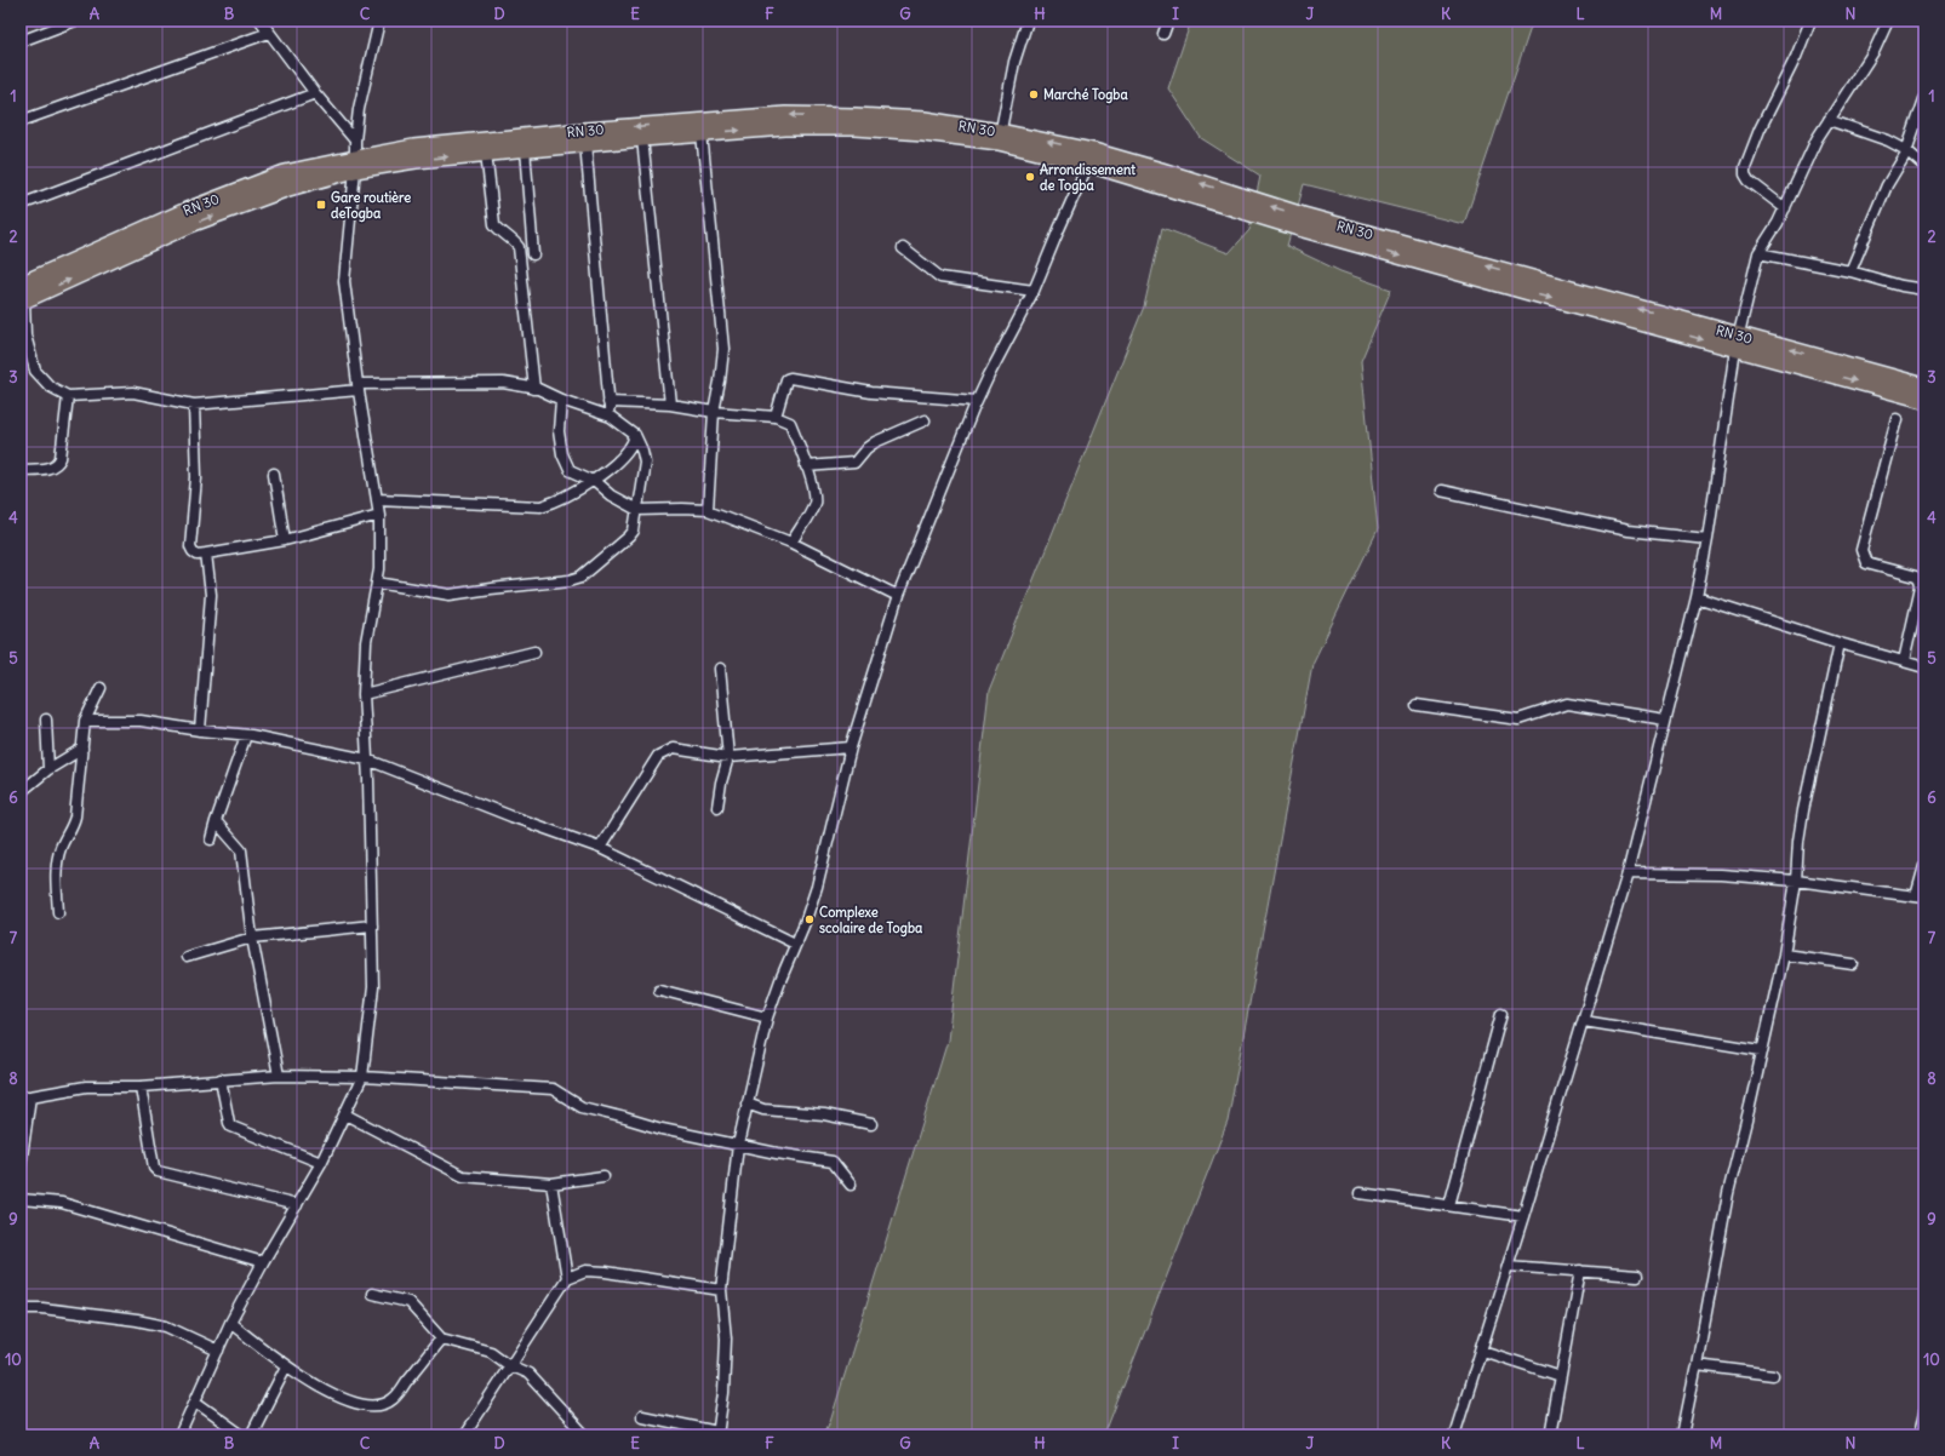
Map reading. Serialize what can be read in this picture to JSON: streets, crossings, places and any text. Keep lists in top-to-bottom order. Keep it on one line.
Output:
{"streets":{"main road":["RN 30"]},"places":{"other":["Marché Togba","Arrondissement de Togba","Complexe scolaire de Togba"],"transit":["Gare routière deTogba"]},"grid":{"columns":["A","B","C","D","E","F","G","H","I","J","K","L","M","N"],"rows":["1","2","3","4","5","6","7","8","9","10"]}}
